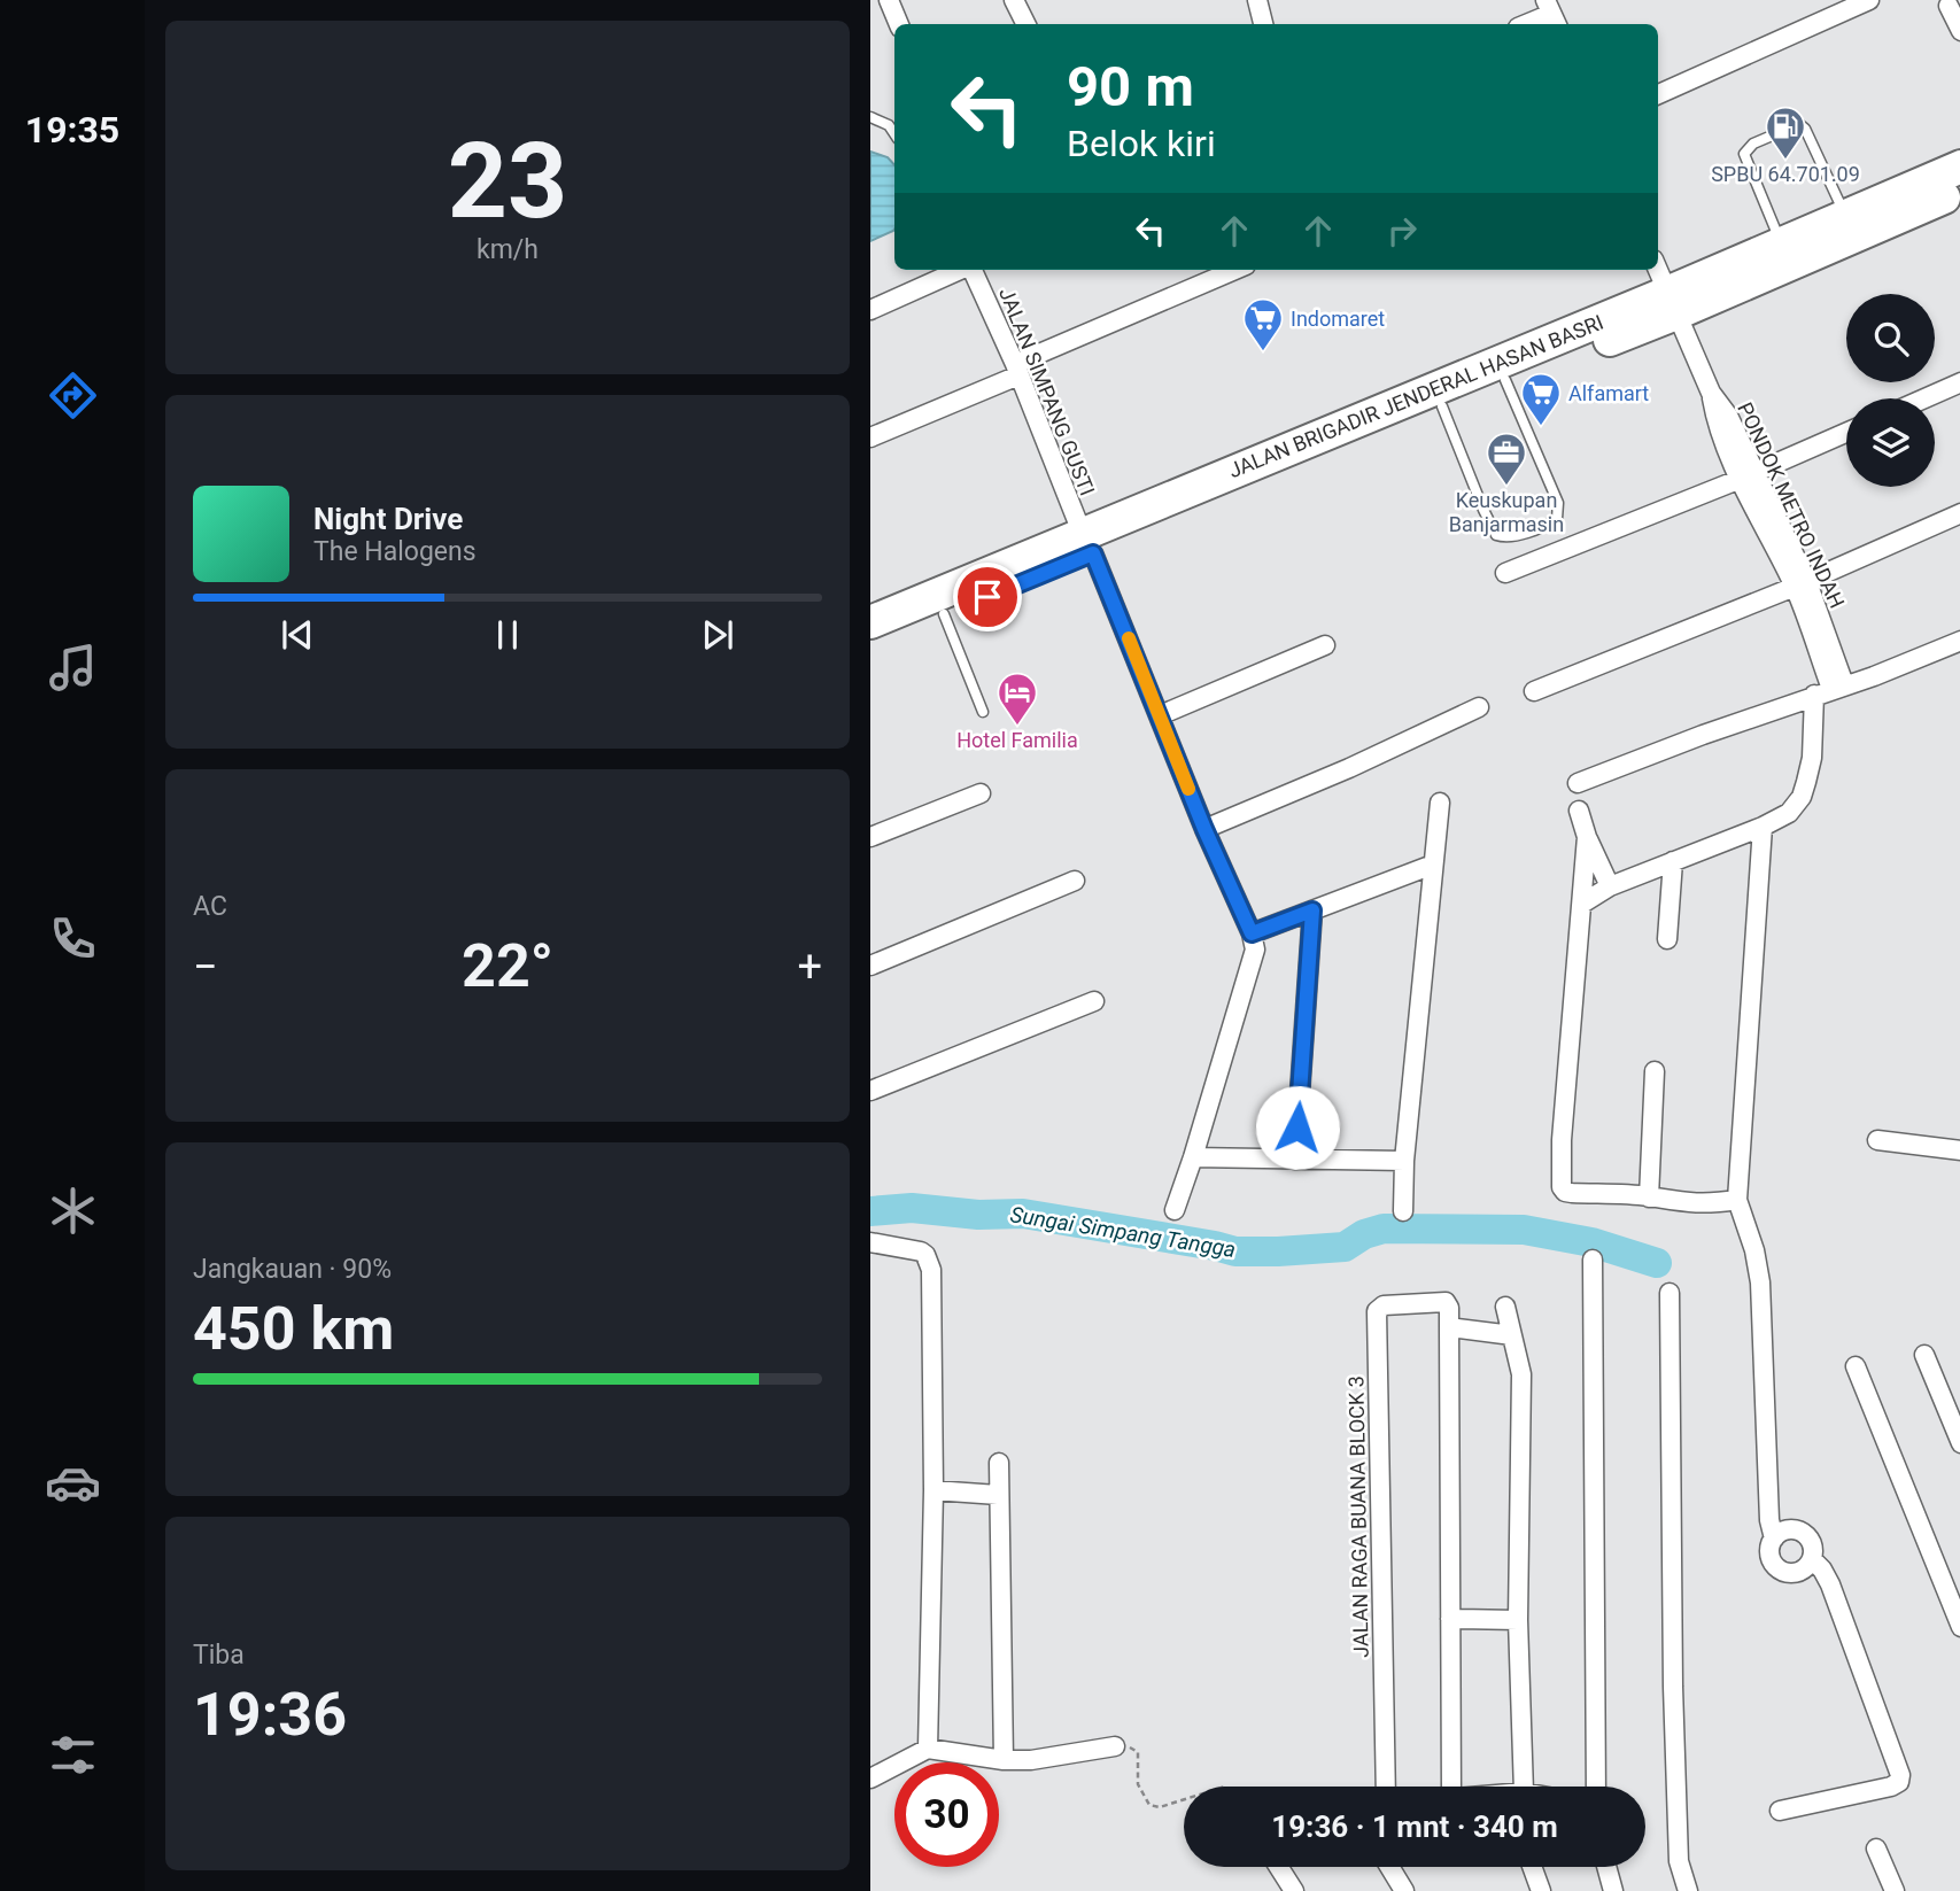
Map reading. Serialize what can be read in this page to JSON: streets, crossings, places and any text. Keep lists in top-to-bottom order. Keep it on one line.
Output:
{"streets":{"highway":["JALAN BRIGADIR JENDERAL HASAN BASRI"],"street":["JALAN SIMPANG GUSTI","PONDOK METRO INDAH","JALAN RAGA BUANA BLOCK 3"]},"crossings":[["JALAN SIMPANG GUSTI","JALAN BRIGADIR JENDERAL HASAN BASRI"],["JALAN BRIGADIR JENDERAL HASAN BASRI","PONDOK METRO INDAH"]],"water":["Sungai Simpang Tangga"],"places":{"fuel station":["SPBU 64.701.09"],"supermarket":["Indomaret","Alfamart"],"office":["Keuskupan Banjarmasin"],"hotel":["Hotel Familia"]},"page":{"tabs":"19:35","tile":[["23","km/h"],"AC",["Jangkauan · 90%","450 km"],["Tiba","19:36"]],"turn":["90 m","Belok kiri"],"song":["Night Drive","The Halogens"],"heat":["−","22°","+"],"limit":"30","trip":"19:36 · 1 mnt · 340 m"}}
